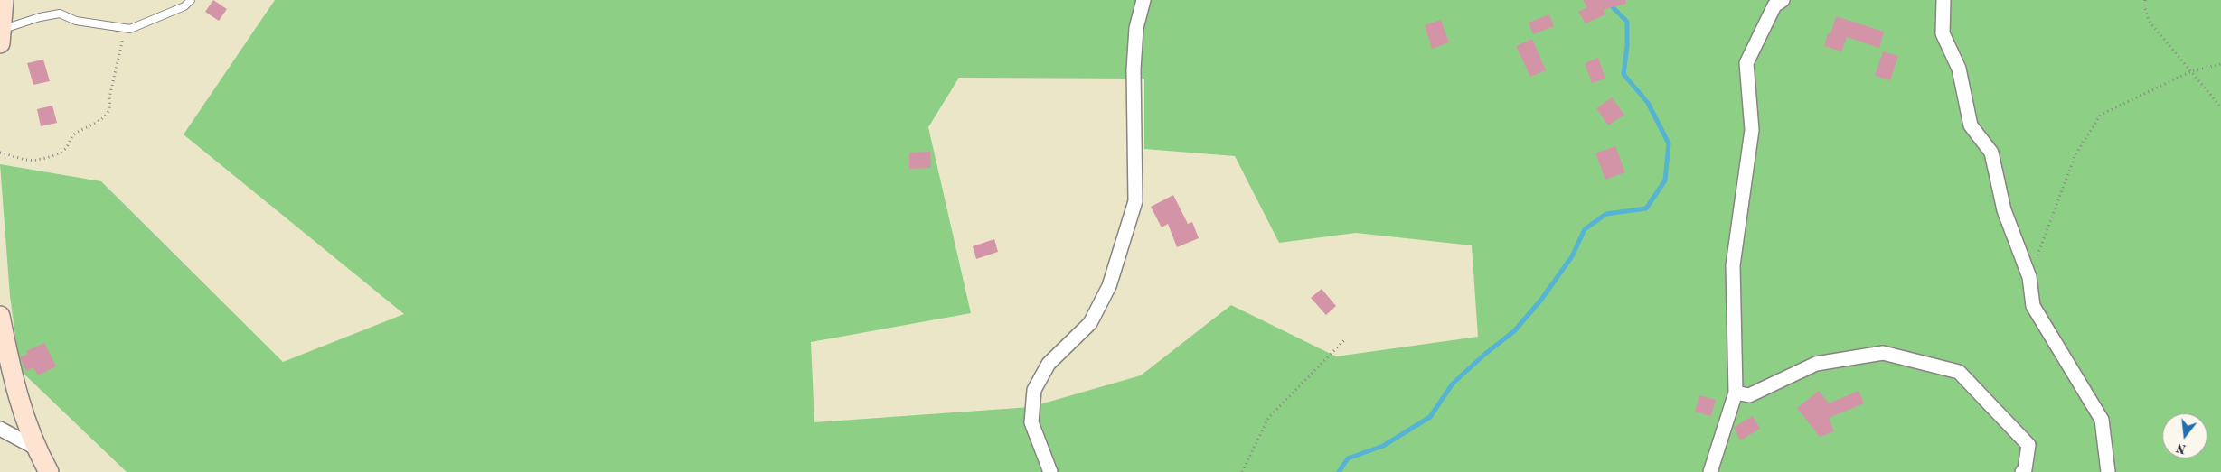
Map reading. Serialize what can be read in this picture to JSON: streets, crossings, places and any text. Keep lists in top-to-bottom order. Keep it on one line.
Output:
{"north":"bottom"}
